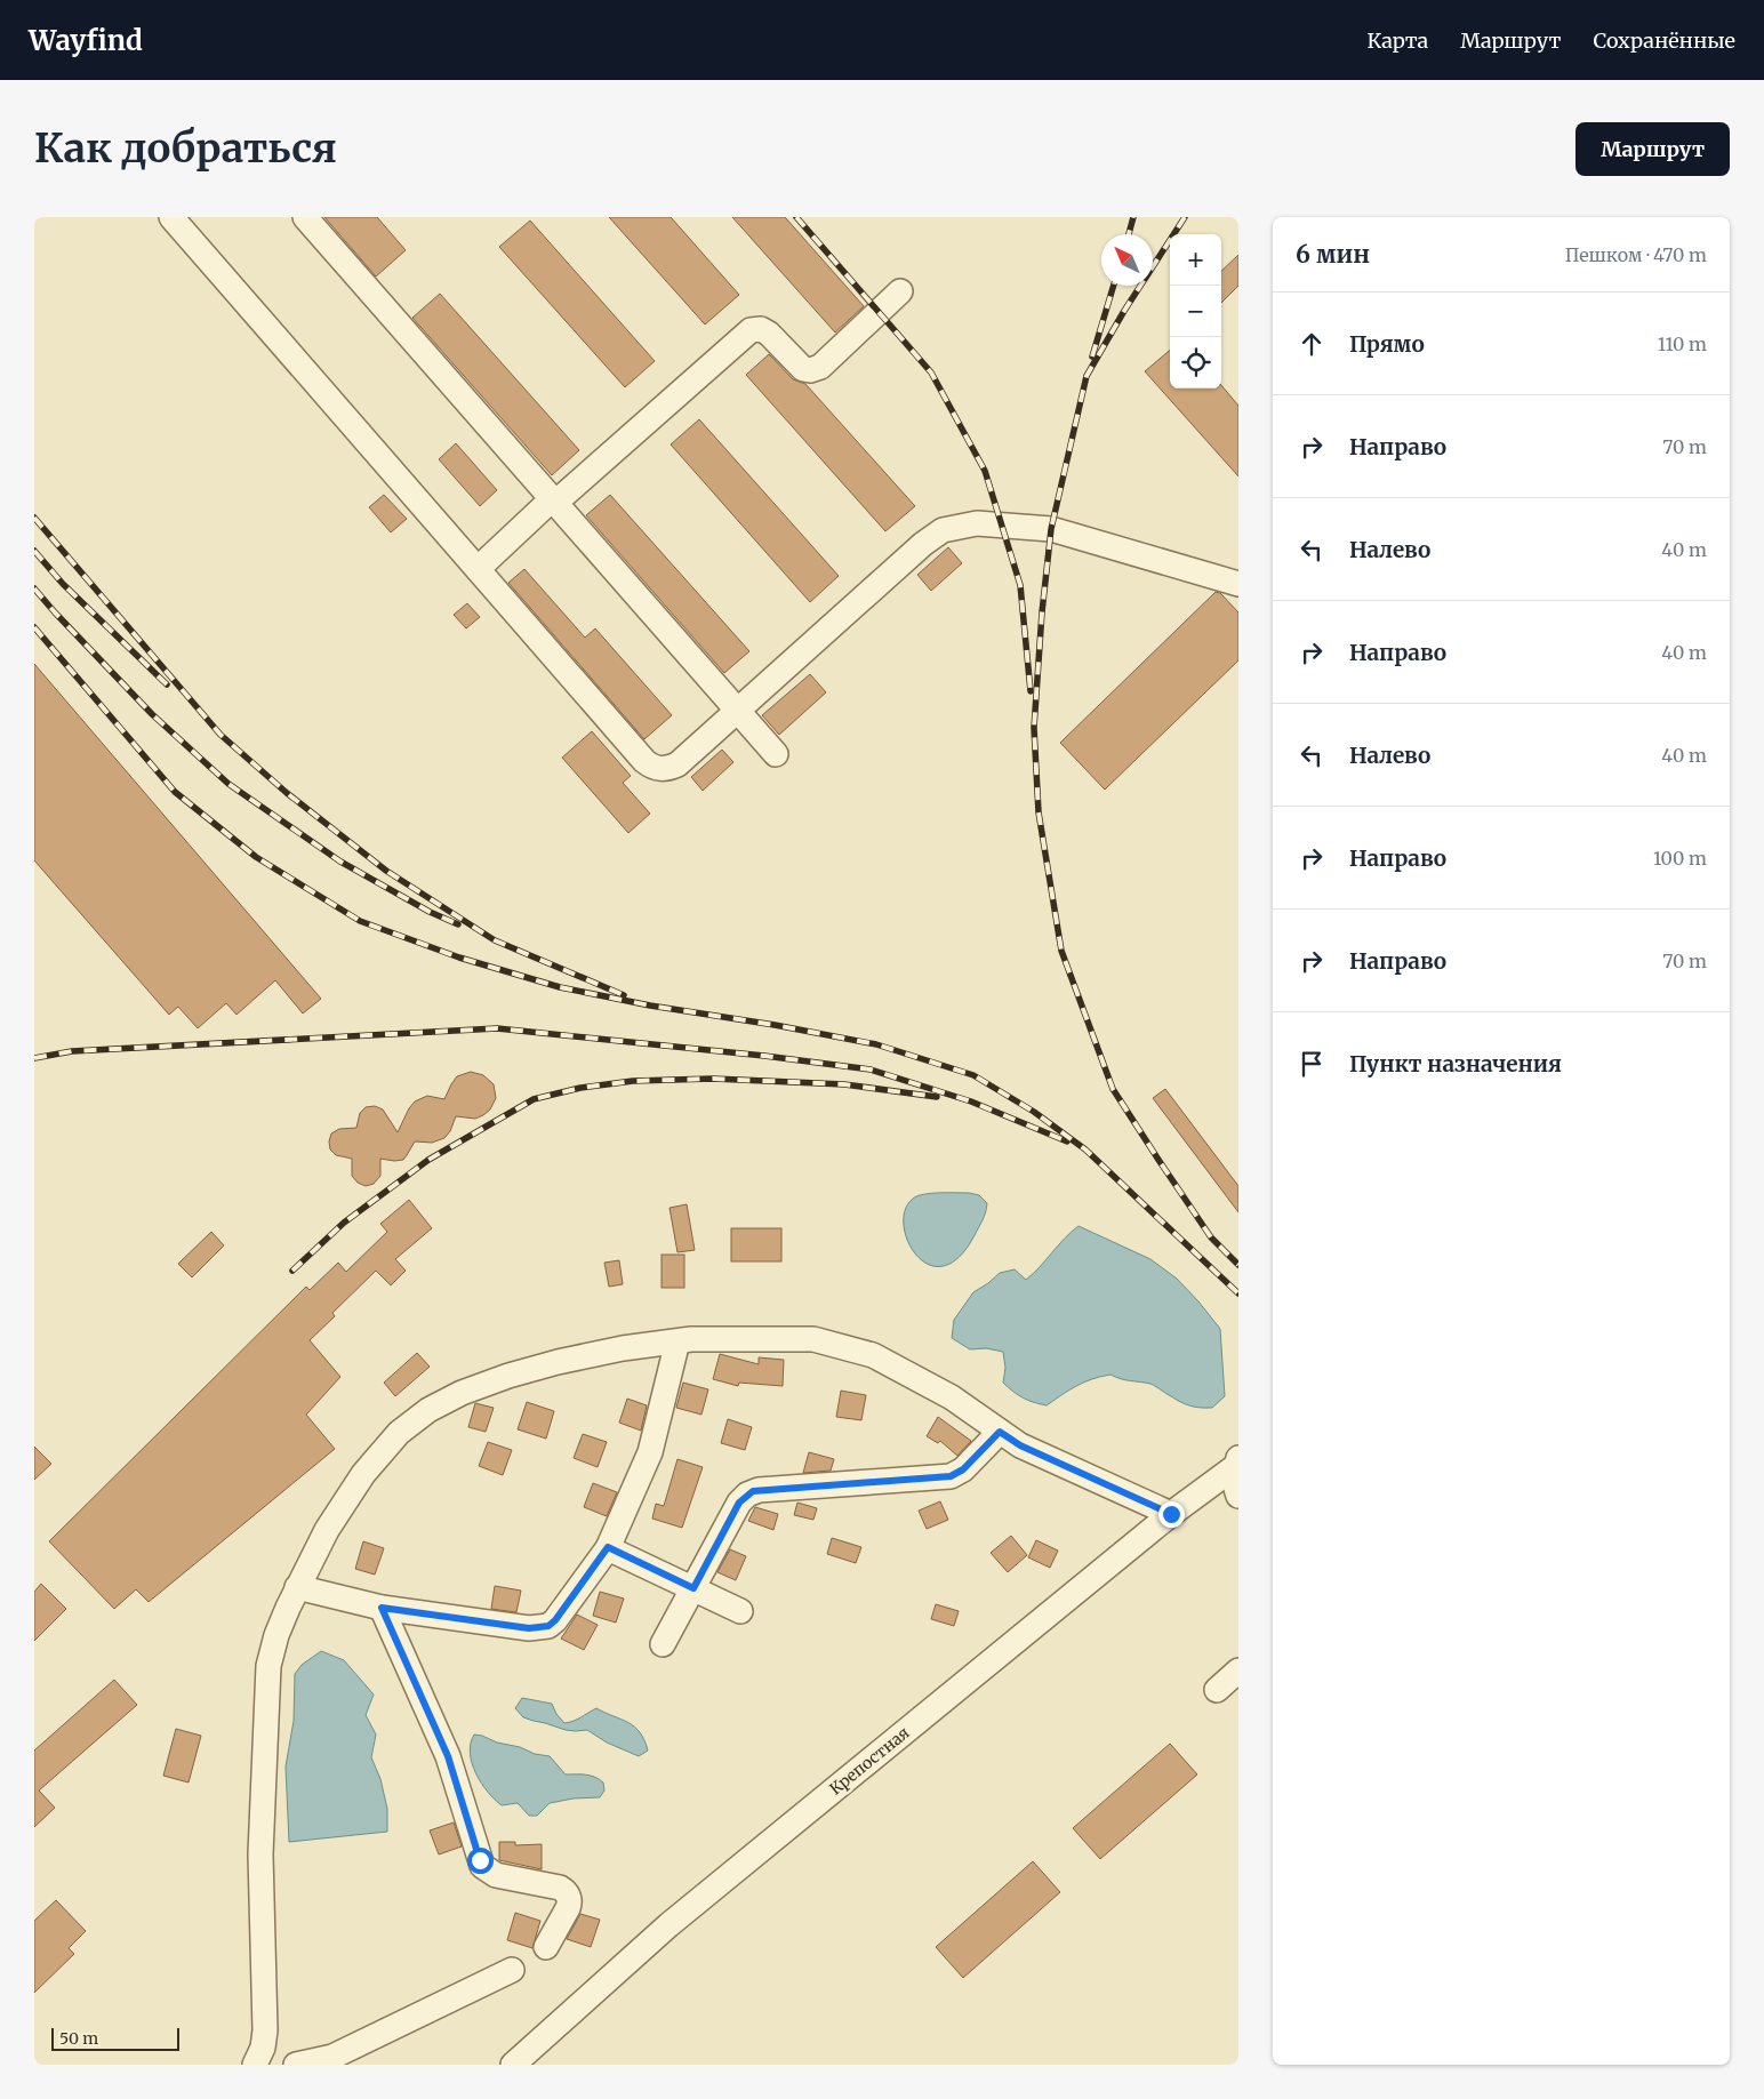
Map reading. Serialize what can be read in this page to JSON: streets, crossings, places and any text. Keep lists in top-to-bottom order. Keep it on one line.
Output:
{"streets":{"street":["Крепостная"]},"scale_bar":"50 m","north":"top left","page":{"header":"Wayfind","nav":["Карта","Маршрут","Сохранённые"],"buttons":"Маршрут","title":"Как добраться","heading":["6 мин","Пешком · 470 m"],"map_buttons":["+","−"],"list":[["Прямо","110 m"],["Направо","70 m"],["Налево","40 m"],["Направо","40 m"],["Налево","40 m"],["Направо","100 m"],["Направо","70 m"],"Пункт назначения"],"scale":"50 m"}}
